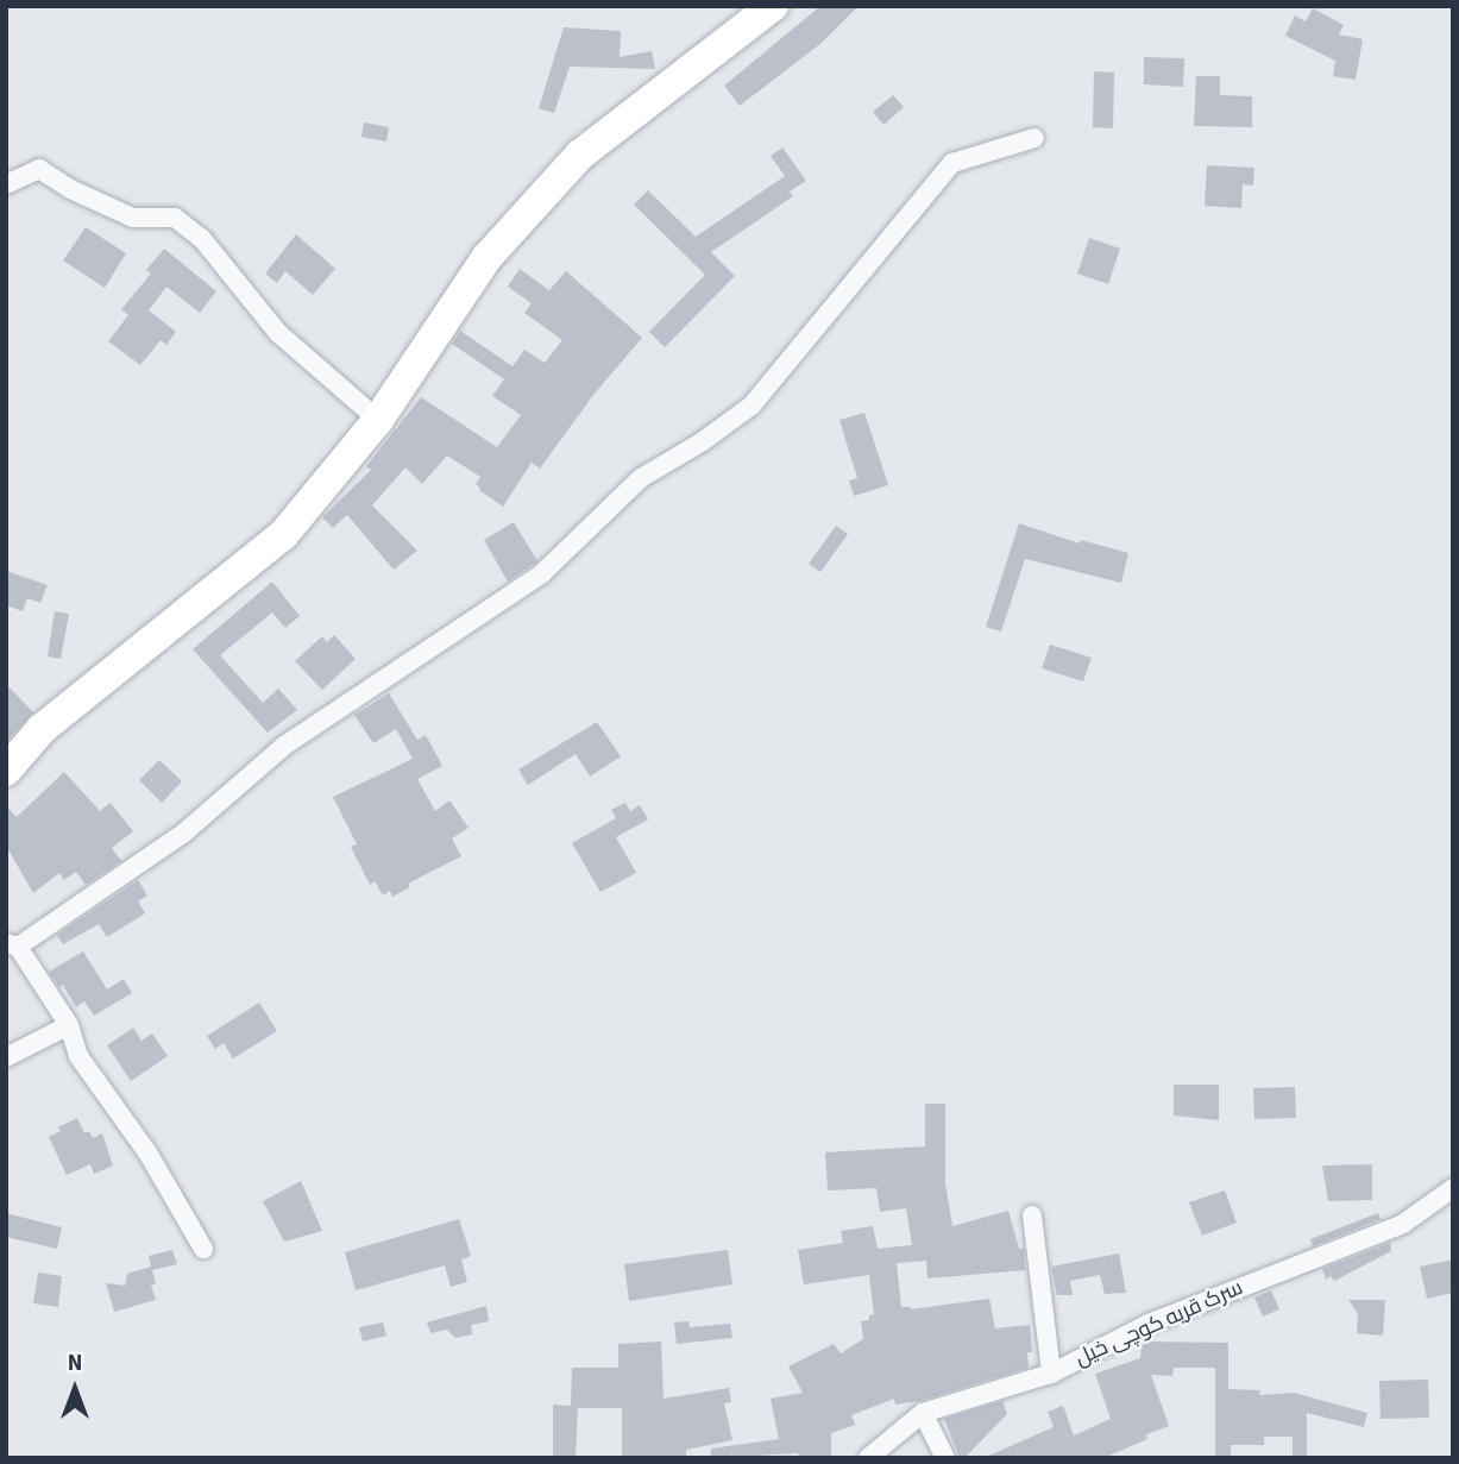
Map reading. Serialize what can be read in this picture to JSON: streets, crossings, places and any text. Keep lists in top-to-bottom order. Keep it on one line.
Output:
{"streets":{"street":["سرک قریه کوچی خیل"]},"north":"top"}
